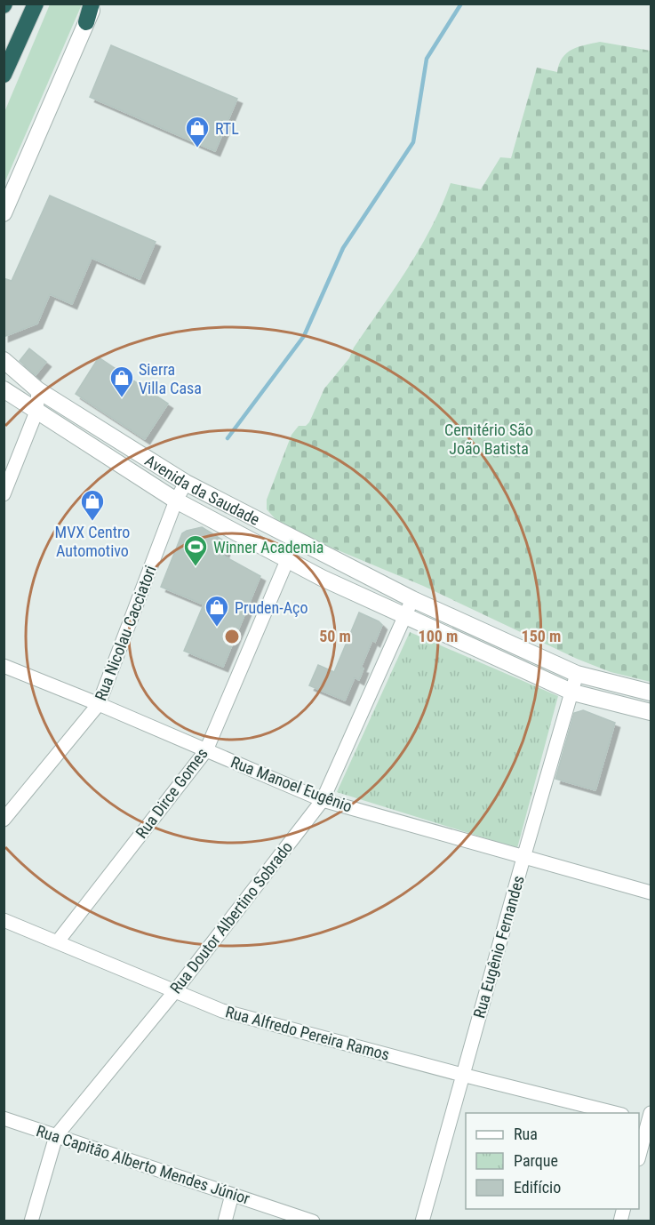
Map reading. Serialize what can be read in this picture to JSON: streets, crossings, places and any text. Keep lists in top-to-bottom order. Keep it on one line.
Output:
{"streets":{"street":["Avenida da Saudade","Rua Nicolau Cacciatori","Rua Manoel Eugênio","Rua Dirce Gomes","Rua Doutor Albertino Sobrado","Rua Eugênio Fernandes","Rua Alfredo Pereira Ramos","Rua Capitão Alberto Mendes Júnior"]},"crossings":[["Avenida da Saudade","Rua Nicolau Cacciatori"],["Avenida da Saudade","Rua Dirce Gomes"],["Avenida da Saudade","Rua Doutor Albertino Sobrado"],["Avenida da Saudade","Rua Eugênio Fernandes"],["Rua Nicolau Cacciatori","Rua Manoel Eugênio"],["Rua Manoel Eugênio","Rua Dirce Gomes"],["Rua Manoel Eugênio","Rua Doutor Albertino Sobrado"],["Rua Manoel Eugênio","Rua Eugênio Fernandes"],["Rua Dirce Gomes","Rua Alfredo Pereira Ramos"],["Rua Doutor Albertino Sobrado","Rua Alfredo Pereira Ramos"],["Rua Doutor Albertino Sobrado","Rua Capitão Alberto Mendes Júnior"],["Rua Eugênio Fernandes","Rua Alfredo Pereira Ramos"]],"parks":["Cemitério São João Batista"],"places":{"shop":["RTL","Sierra Villa Casa","MVX Centro Automotivo","Pruden-Aço"],"sports":["Winner Academia"]},"legend":["Rua","Parque","Edifício"],"rings":["50 m","100 m","150 m"]}
